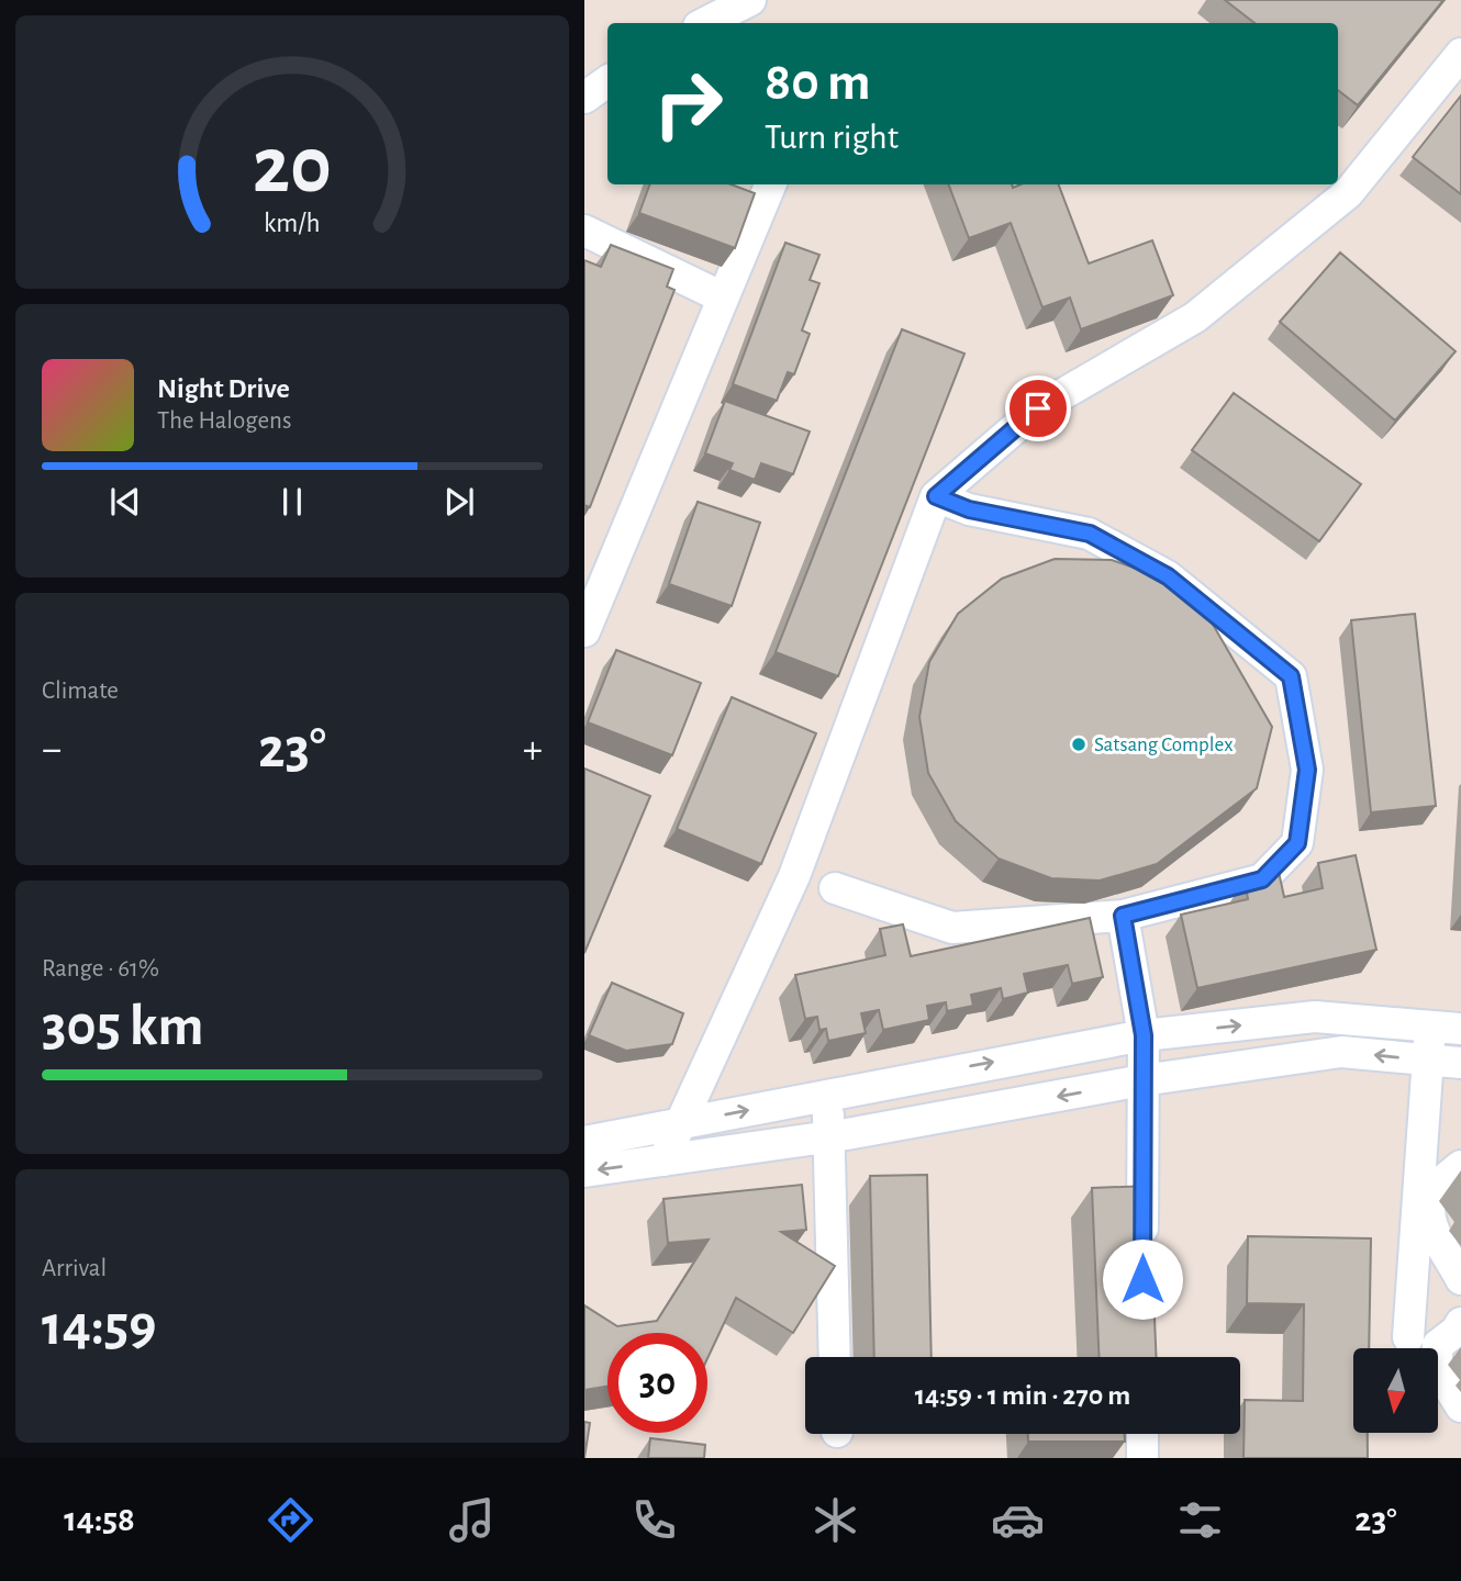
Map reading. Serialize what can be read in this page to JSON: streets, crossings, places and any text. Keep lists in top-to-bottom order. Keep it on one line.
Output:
{"places":["Satsang Complex"],"north":"bottom","page":{"turn":["80 m","Turn right"],"song":["Night Drive","The Halogens"],"tile":["Climate",["Range · 61%","305 km"],["Arrival","14:59"]],"heat":["−","23°","+"],"limit":"30","trip":"14:59 · 1 min · 270 m","tabs":["14:58","23°"],"gauge":["20","km/h"]}}
